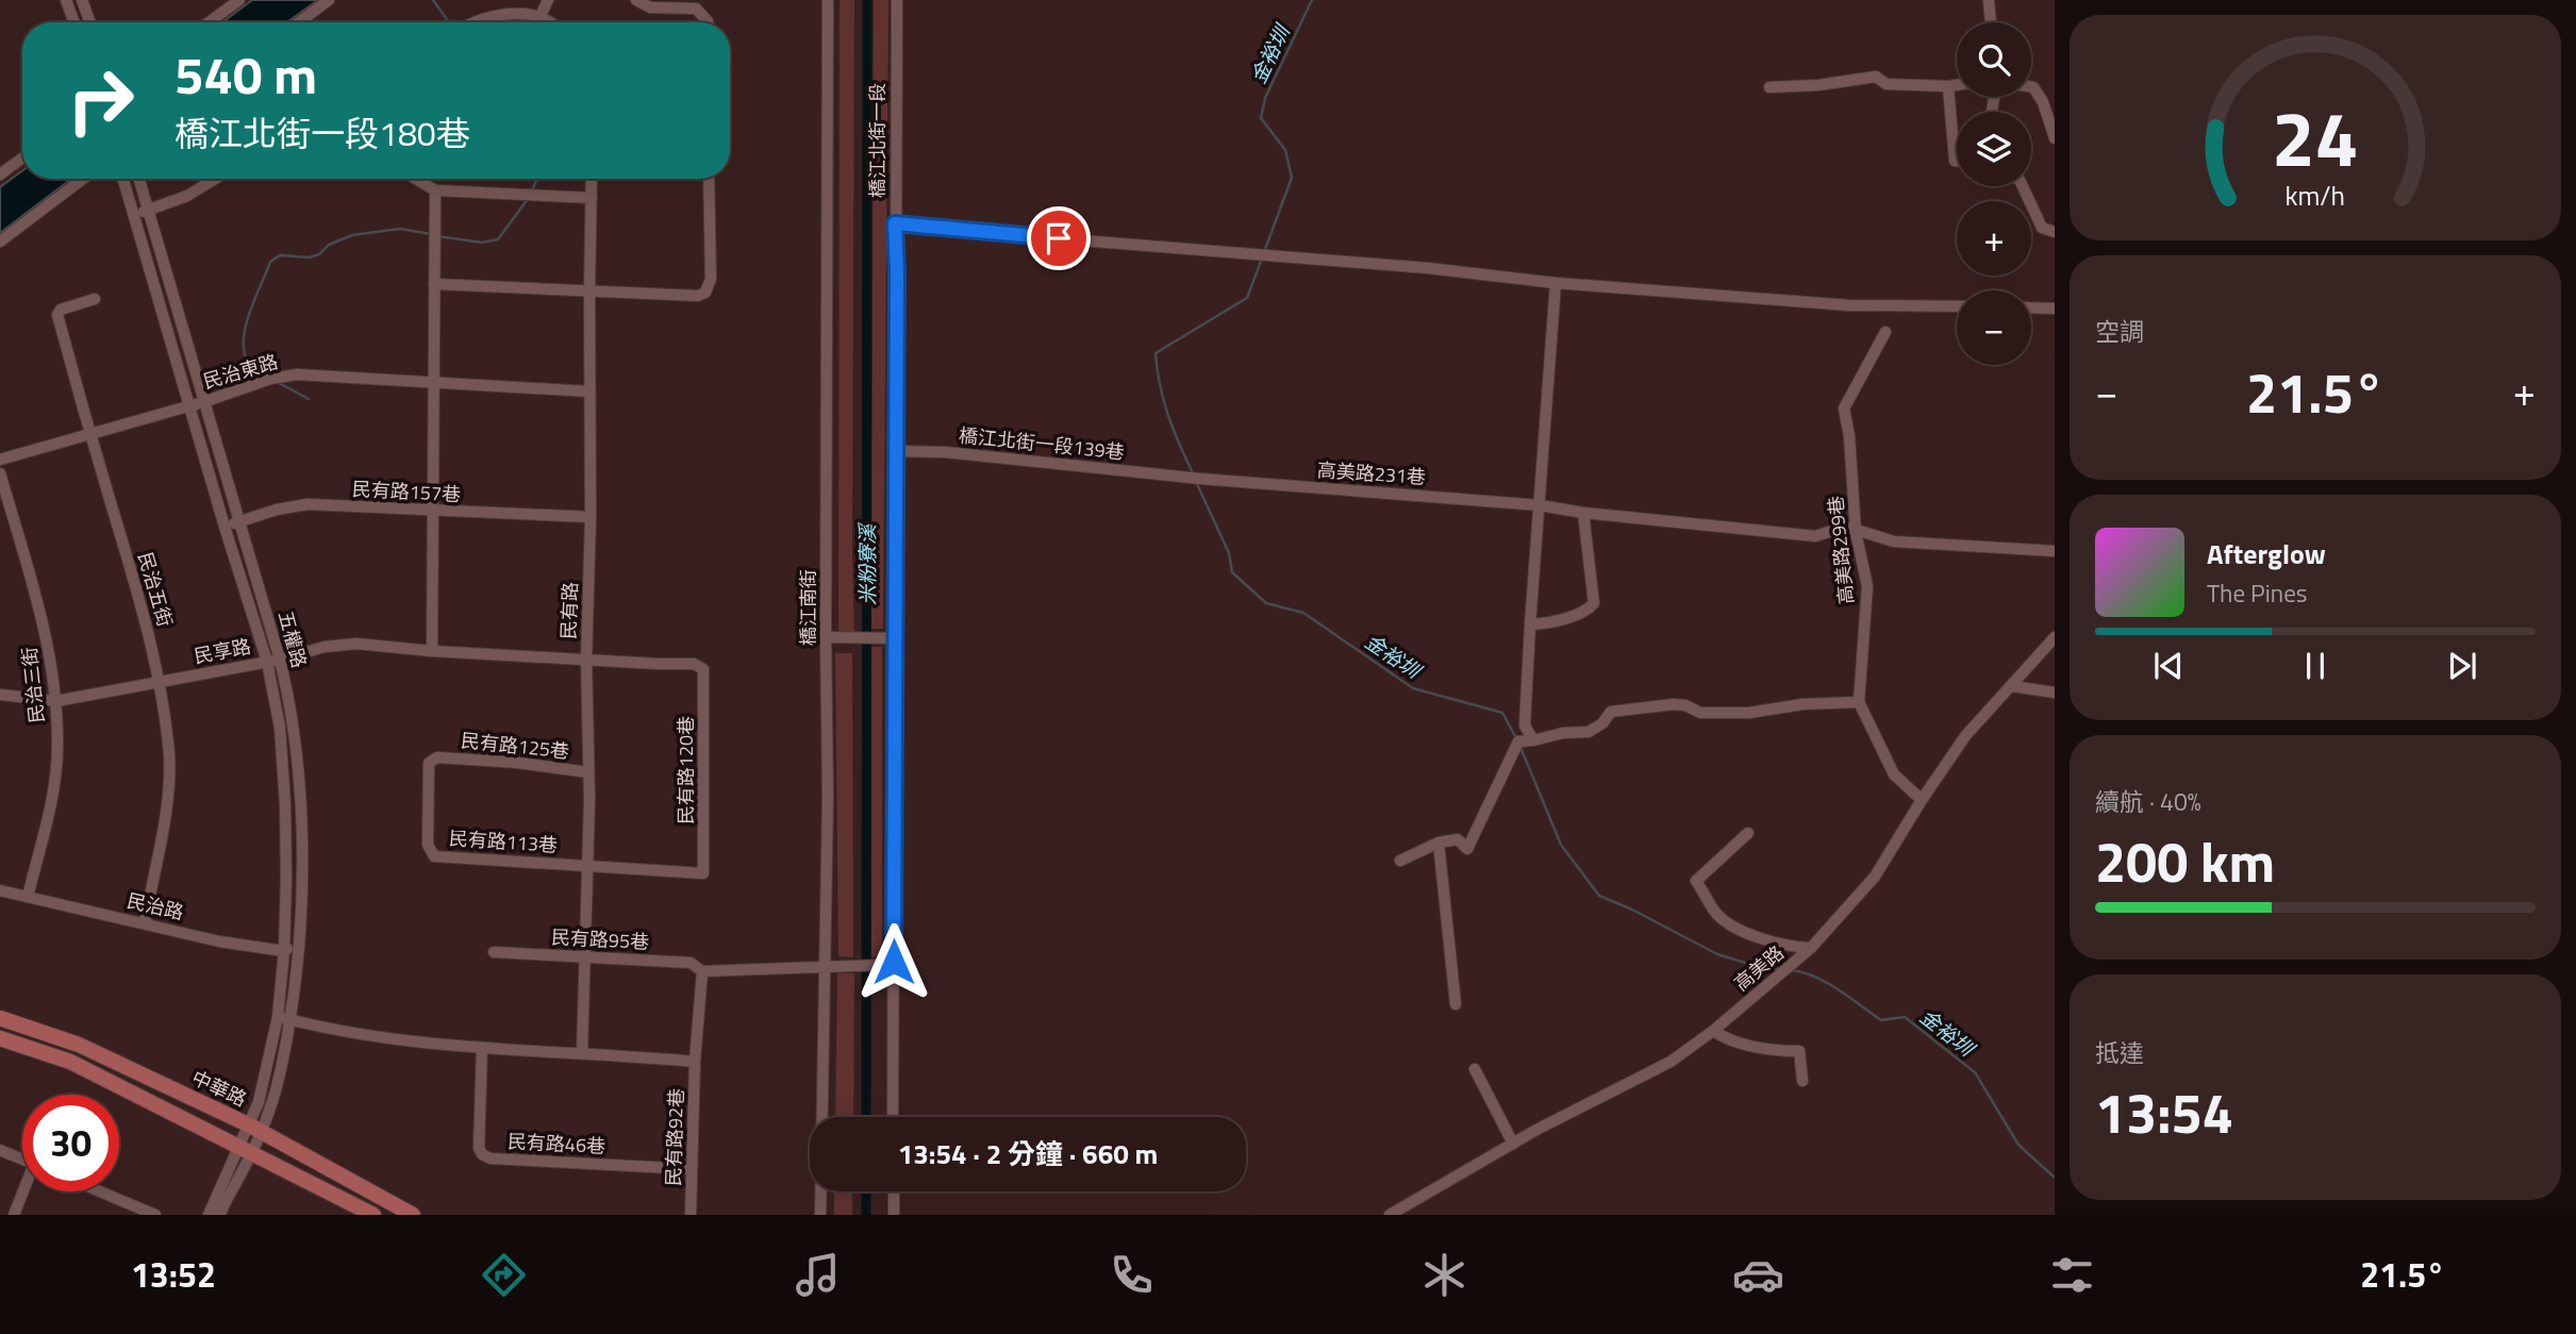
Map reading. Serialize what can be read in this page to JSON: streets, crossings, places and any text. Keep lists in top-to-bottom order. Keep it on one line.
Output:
{"streets":{"main road":["中華路"],"street":["橋江北街一段","民治東路","橋江北街一段139巷","高美路231巷","民有路157巷","高美路299巷","民治五街","橋江南街","民有路","五權路","民享路","民治三街","民有路125巷","民有路120巷","民有路113巷","民治路","民有路95巷","高美路","民有路92巷","民有路46巷"]},"crossings":[["橋江北街一段","橋江北街一段139巷"],["橋江北街一段","民有路95巷"],["民治東路","民治五街"],["民治東路","民有路"],["民治東路","五權路"],["橋江北街一段139巷","高美路231巷"],["高美路231巷","高美路299巷"],["民有路157巷","民有路"],["民有路157巷","五權路"],["高美路299巷","高美路"],["民治五街","民享路"],["民治五街","民治路"],["橋江南街","民有路95巷"],["民有路","民享路"],["民有路","民有路125巷"],["民有路","民有路120巷"],["民有路","民有路113巷"],["民有路","民有路95巷"],["五權路","民享路"],["五權路","民治路"],["五權路","中華路"],["民享路","民治三街"],["民享路","民有路120巷"],["民治三街","民治路"],["民有路125巷","民有路113巷"],["民有路120巷","民有路113巷"],["民有路95巷","民有路92巷"],["民有路92巷","民有路46巷"]],"water":["金裕圳","米粉寮溪"],"page":{"map_buttons":["+","−"],"turn":["540 m","橋江北街一段180巷"],"tile":["空調",["續航 · 40%","200 km"],["抵達","13:54"]],"heat":["−","21.5°","+"],"song":["Afterglow","The Pines"],"limit":"30","trip":"13:54 · 2 分鐘 · 660 m","tabs":["13:52","21.5°"],"gauge":["24","km/h"]}}
